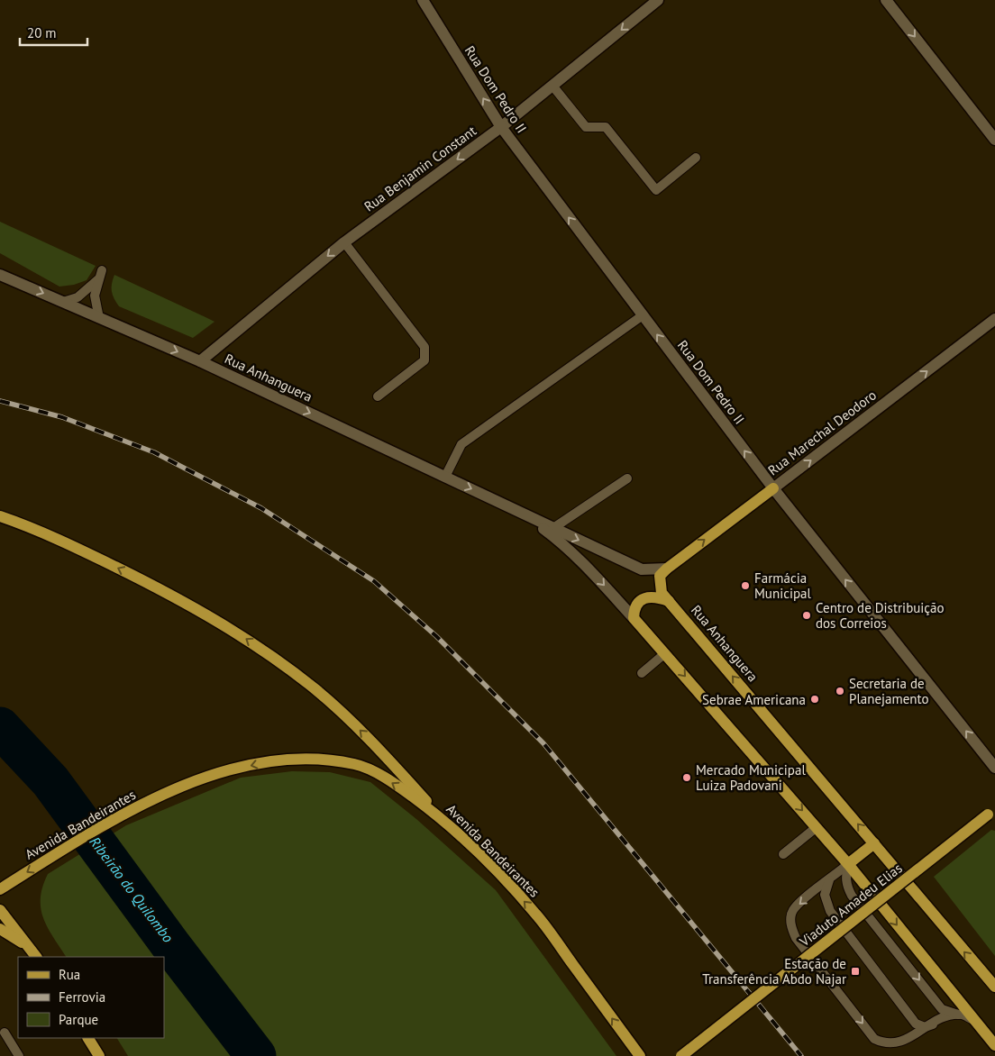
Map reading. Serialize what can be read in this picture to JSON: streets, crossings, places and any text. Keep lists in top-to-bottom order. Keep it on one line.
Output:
{"streets":{"main road":["Rua Anhanguera","Rua Marechal Deodoro","Avenida Bandeirantes","Viaduto Amadeu Elias"],"street":["Rua Dom Pedro II","Rua Benjamin Constant"]},"crossings":[["Rua Dom Pedro II","Rua Benjamin Constant"],["Rua Dom Pedro II","Rua Marechal Deodoro"],["Rua Benjamin Constant","Rua Anhanguera"],["Rua Anhanguera","Rua Marechal Deodoro"]],"one_way":["Rua Dom Pedro II","Rua Benjamin Constant","Rua Marechal Deodoro","Avenida Bandeirantes"],"water":["Ribeirão do Quilombo"],"places":{"other":["Farmácia Municipal","Centro de Distribuição dos Correios","Secretaria de Planejamento","Sebrae Americana","Mercado Municipal Luiza Padovani"],"transit":["Estação de Transferência Abdo Najar"]},"legend":["Rua","Ferrovia","Parque"],"scale_bar":"20 m"}
